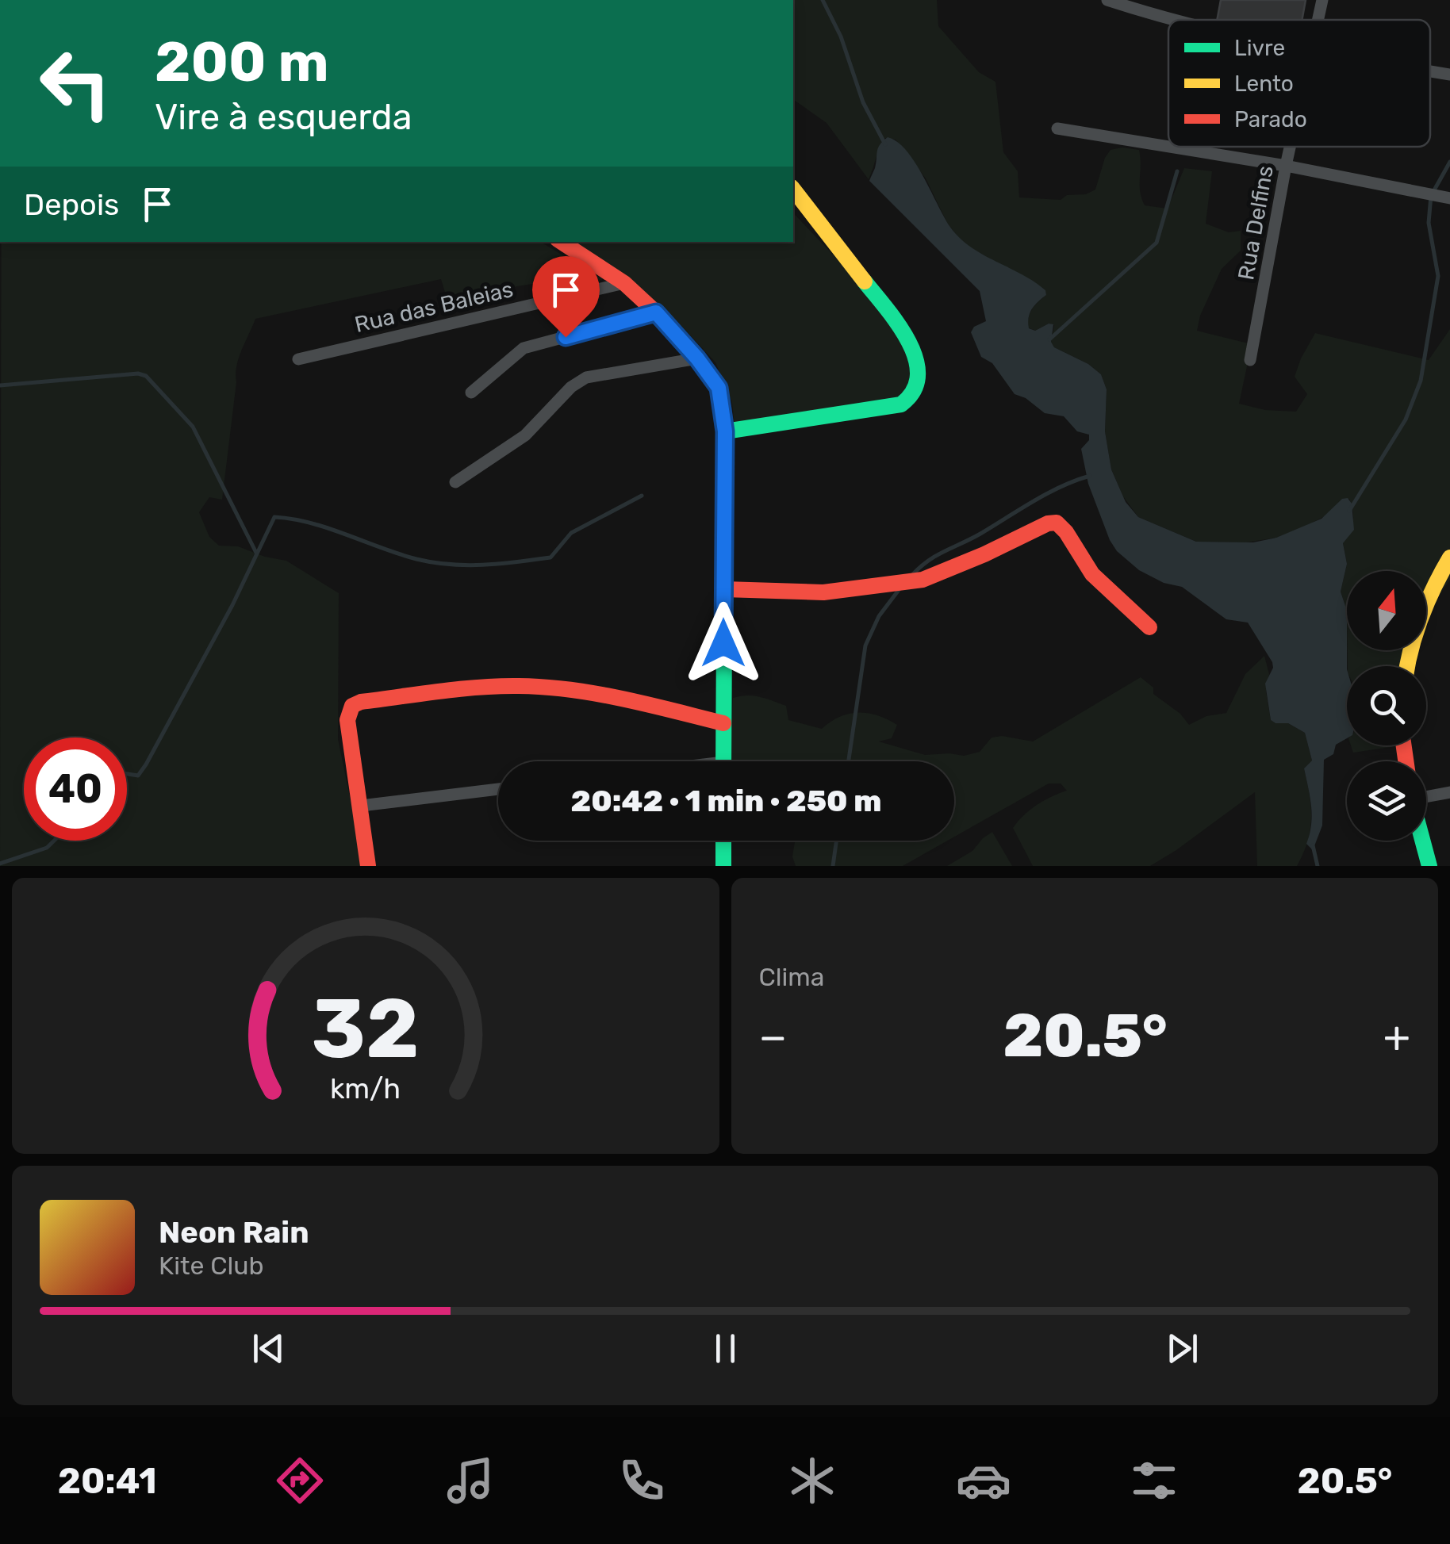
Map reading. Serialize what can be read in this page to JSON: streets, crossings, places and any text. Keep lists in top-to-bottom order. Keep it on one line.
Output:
{"streets":{"street":["Rua Delfins","Rua das Baleias"]},"legend":["Livre","Lento","Parado"],"north":"top","page":{"turn":["200 m","Vire à esquerda"],"then":"Depois","limit":"40","trip":"20:42 · 1 min · 250 m","tile":"Clima","heat":["−","20.5°","+"],"song":["Neon Rain","Kite Club"],"tabs":["20:41","20.5°"],"gauge":["32","km/h"]}}
